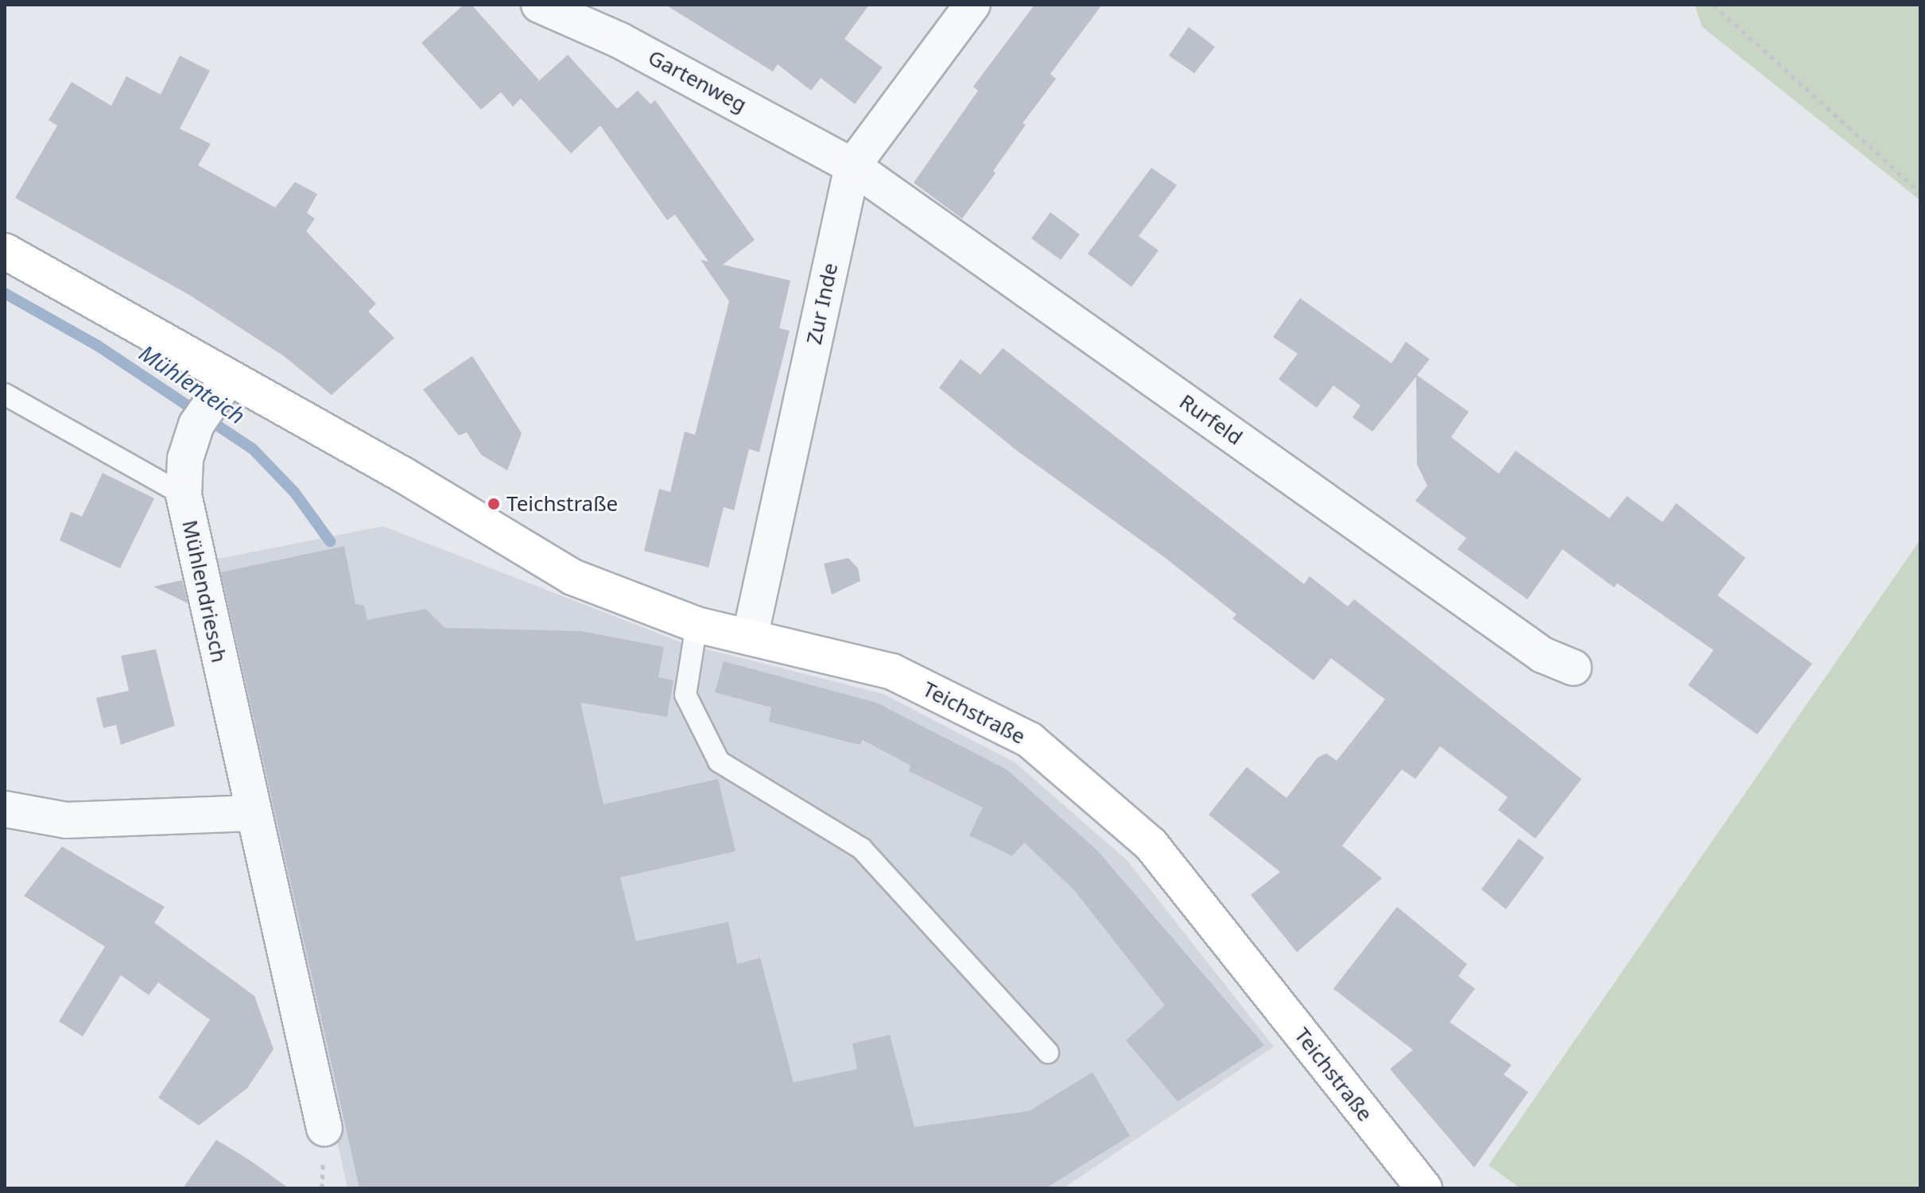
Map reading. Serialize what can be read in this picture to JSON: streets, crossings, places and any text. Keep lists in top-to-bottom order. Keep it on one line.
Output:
{"streets":{"main road":["Teichstraße"],"street":["Gartenweg","Zur Inde","Rurfeld","Mühlendriesch"]},"crossings":[["Gartenweg","Zur Inde"],["Gartenweg","Rurfeld"],["Zur Inde","Rurfeld"],["Zur Inde","Teichstraße"],["Mühlendriesch","Teichstraße"]],"water":["Mühlenteich"],"places":["Teichstraße"]}
